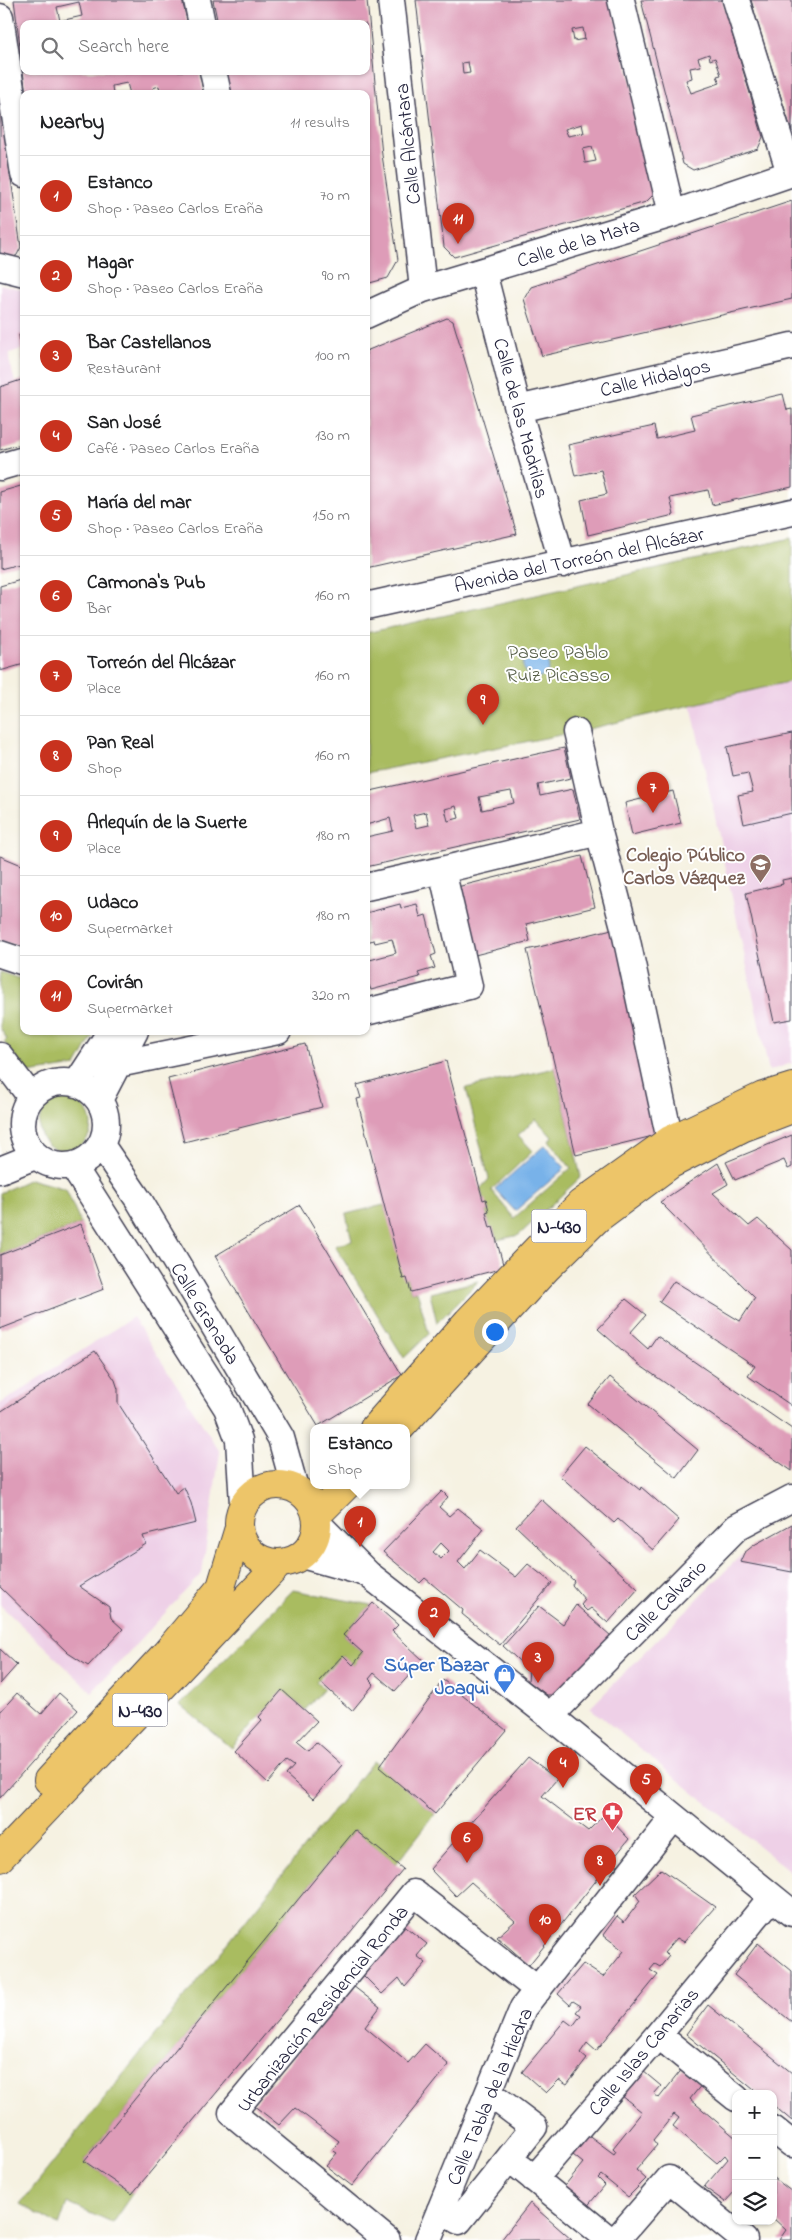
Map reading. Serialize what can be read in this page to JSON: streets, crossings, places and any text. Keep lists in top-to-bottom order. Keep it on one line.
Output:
{"streets":{"highway":["N-430"],"street":["Calle Alcántara","Calle de la Mata","Calle Hidalgos","Calle de las Madrilas","Avenida del Torreón del Alcázar","Calle Granada","Calle Calvario","Urbanización Residencial Ronda","Calle Islas Canarias","Calle Tabla de la Hiedra"]},"crossings":[["Calle Alcántara","Calle de la Mata"],["Calle de la Mata","Calle de las Madrilas"],["Calle Hidalgos","Calle de las Madrilas"],["Calle de las Madrilas","Avenida del Torreón del Alcázar"],["N-430","Calle Granada"],["Urbanización Residencial Ronda","Calle Tabla de la Hiedra"]],"parks":["Paseo Pablo Ruiz Picasso"],"places":{"school or university":["Colegio Público Carlos Vázquez"],"shop":["Súper Bazar Joaqui"],"pharmacy":["ER"]},"page":{"search":"Search here","heading":["Nearby","11 results"],"list":[{"mark":"1","name":"Estanco","note":"Shop · Paseo Carlos Eraña","value":"70 m"},{"mark":"2","name":"Magar","note":"Shop · Paseo Carlos Eraña","value":"90 m"},{"mark":"3","name":"Bar Castellanos","note":"Restaurant","value":"100 m"},{"mark":"4","name":"San José","note":"Café · Paseo Carlos Eraña","value":"130 m"},{"mark":"5","name":"María del mar","note":"Shop · Paseo Carlos Eraña","value":"150 m"},{"mark":"6","name":"Carmona's Pub","note":"Bar","value":"160 m"},{"mark":"7","name":"Torreón del Alcázar","note":"Place","value":"160 m"},{"mark":"8","name":"Pan Real","note":"Shop","value":"160 m"},{"mark":"9","name":"Arlequín de la Suerte","note":"Place","value":"180 m"},{"mark":"10","name":"Udaco","note":"Supermarket","value":"180 m"},{"mark":"11","name":"Covirán","note":"Supermarket","value":"320 m"}],"pins":["11","9","7","1","2","3","4","5","6","8","10"],"popup":["Estanco","Shop"],"map_buttons":["+","−"]}}
